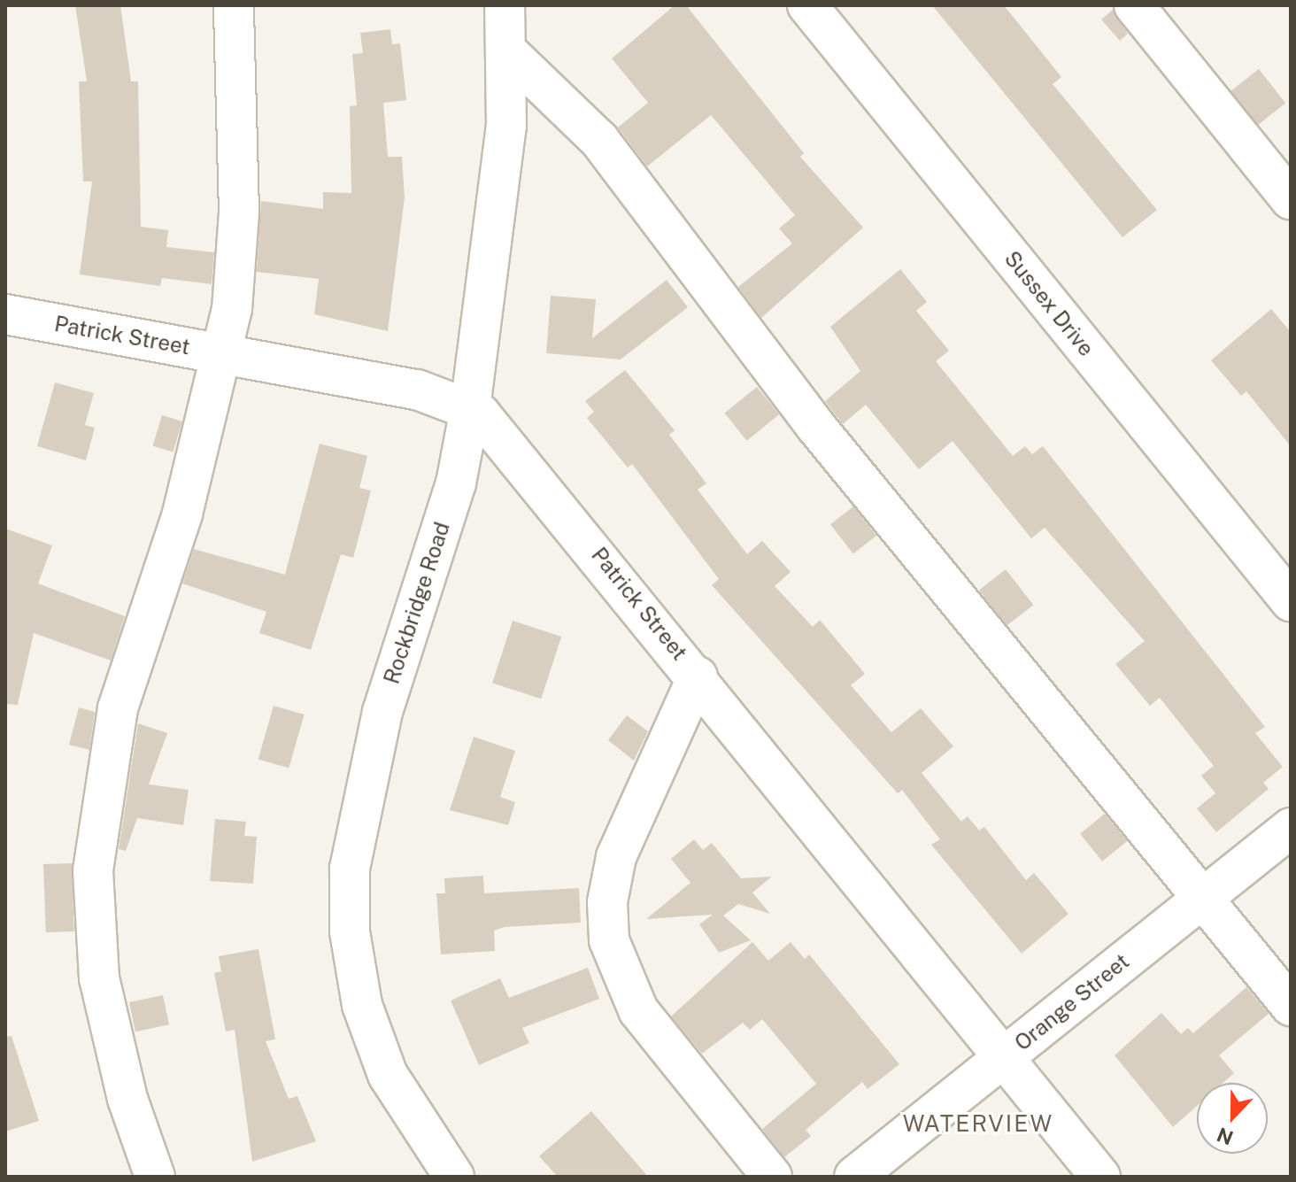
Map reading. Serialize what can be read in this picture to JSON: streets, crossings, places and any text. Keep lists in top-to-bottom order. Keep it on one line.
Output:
{"streets":{"street":["Sussex Drive","Patrick Street","Rockbridge Road","Orange Street"]},"crossings":[["Patrick Street","Rockbridge Road"],["Patrick Street","Orange Street"]],"districts":["WATERVIEW"],"north":"bottom"}
